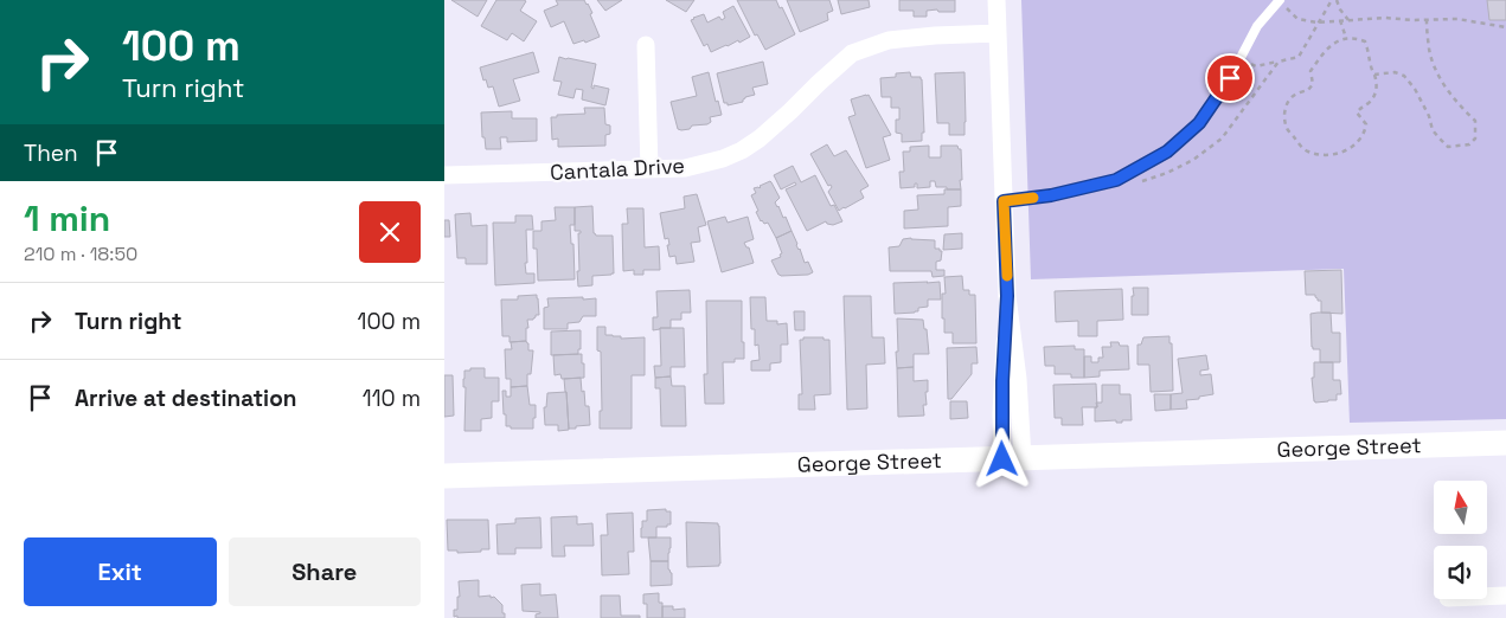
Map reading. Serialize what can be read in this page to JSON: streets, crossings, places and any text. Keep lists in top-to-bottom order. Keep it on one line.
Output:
{"streets":{"main road":["George Street"],"street":["Cantala Drive"]},"north":"top","page":{"turn":["100 m","Turn right"],"then":"Then","heading":["1 min","210 m · 18:50"],"list":[{"name":"Turn right","value":"100 m"},{"name":"Arrive at destination","value":"110 m"}],"buttons":["Exit","Share"]}}
